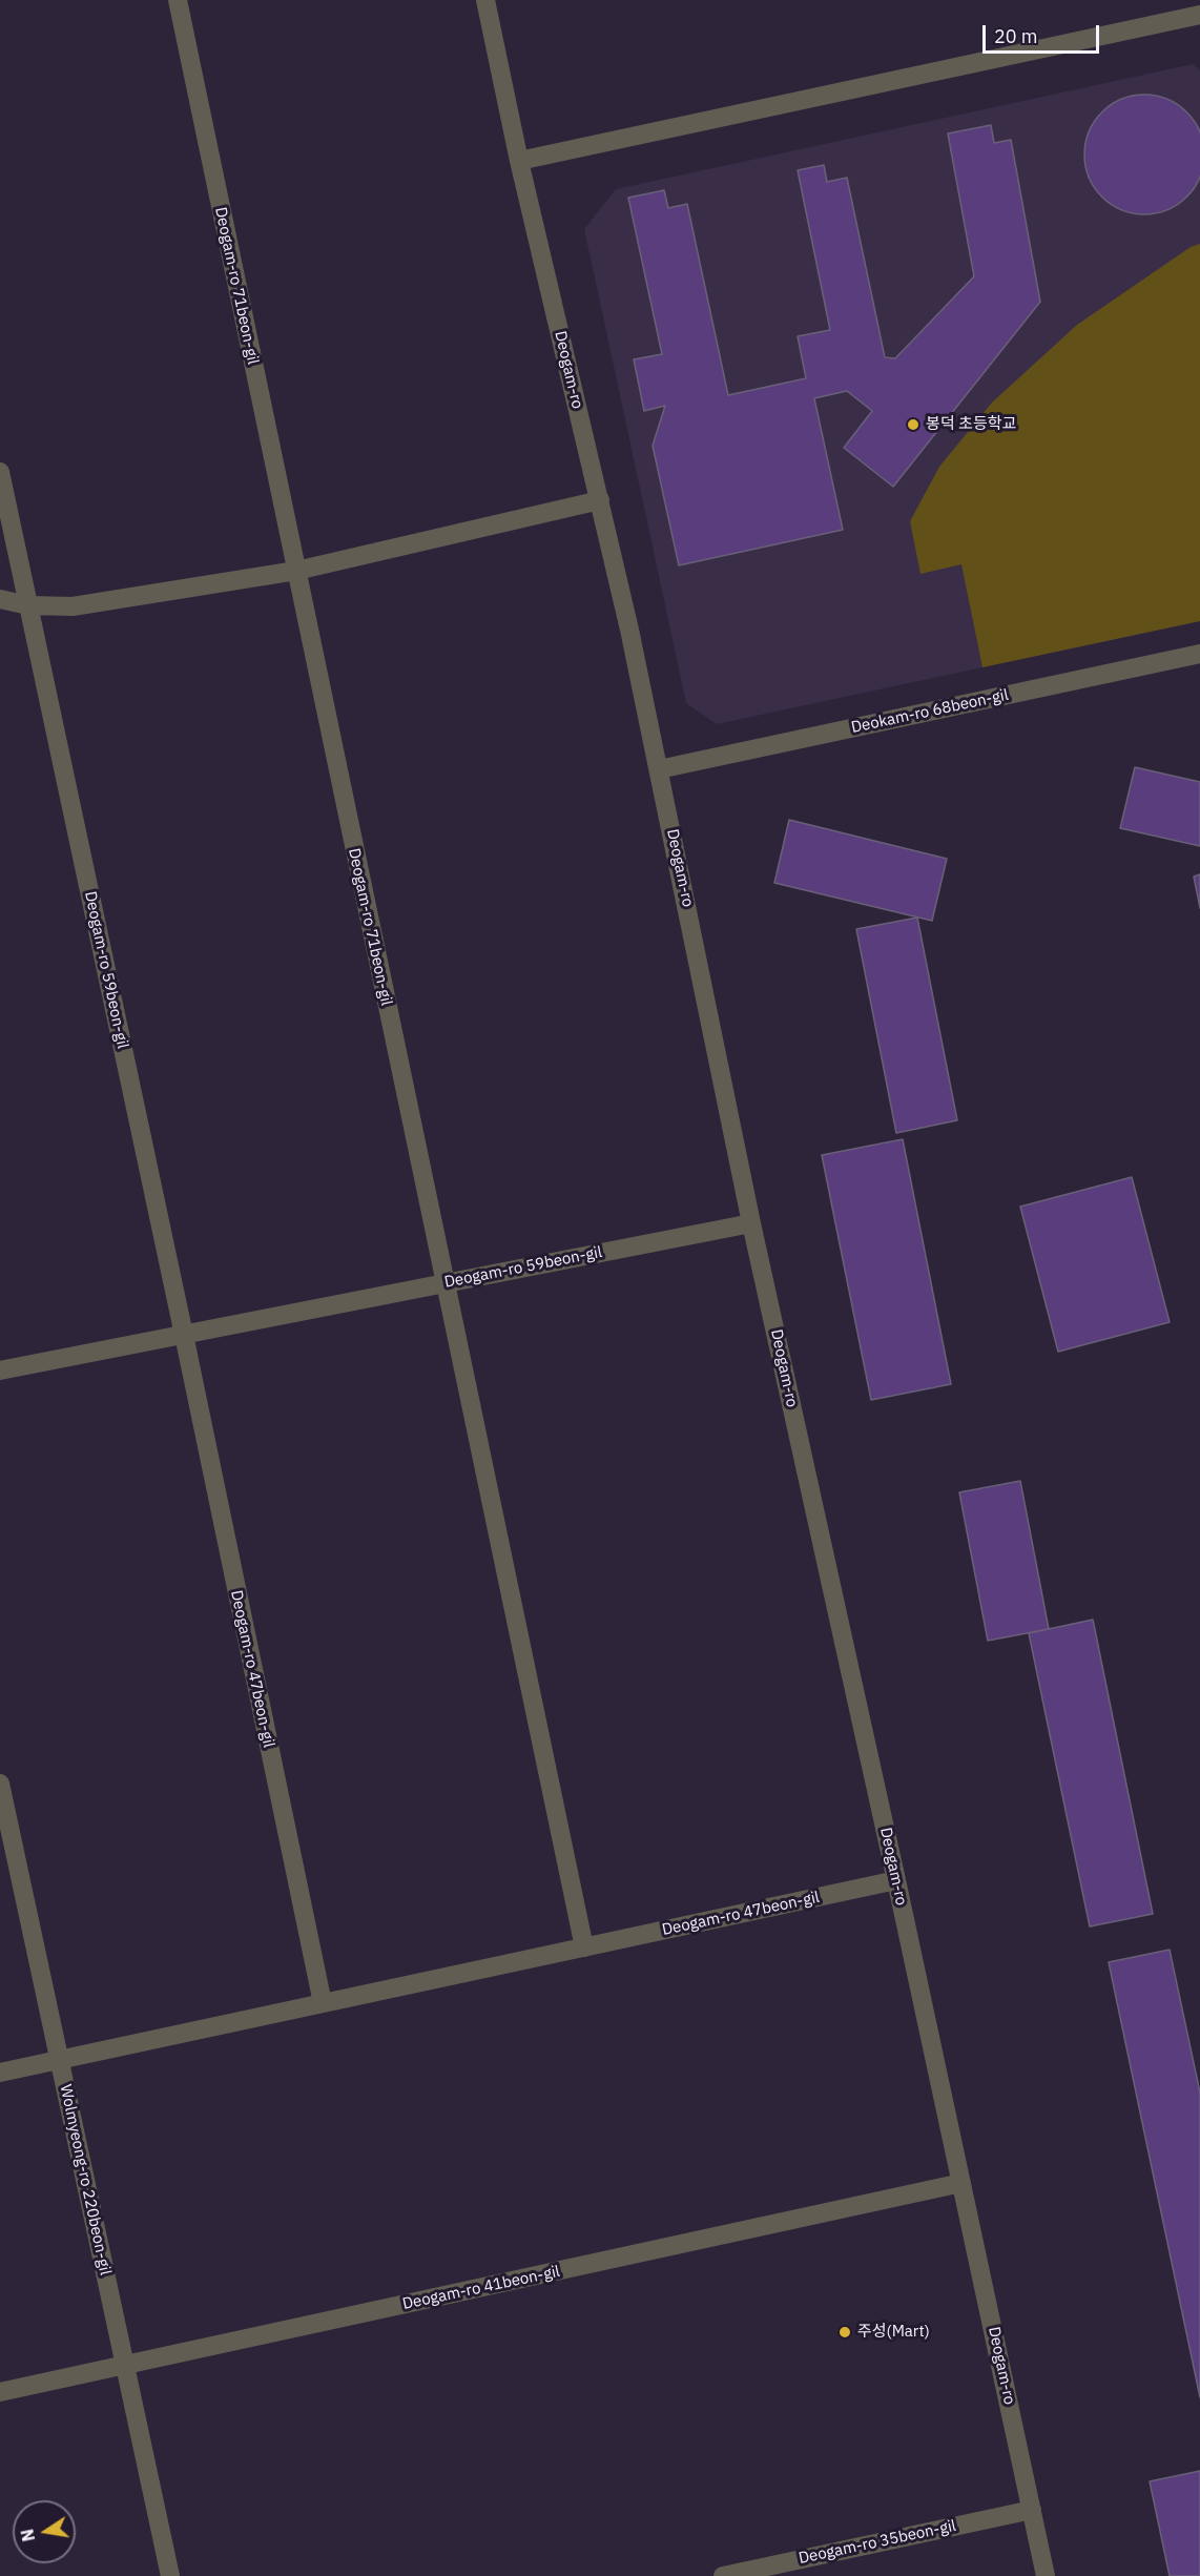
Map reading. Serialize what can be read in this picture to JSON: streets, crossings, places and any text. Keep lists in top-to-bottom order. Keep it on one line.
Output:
{"streets":{"street":["Deogam-ro 71beon-gil","Deogam-ro","Deokam-ro 68beon-gil","Deogam-ro 59beon-gil","Deogam-ro 47beon-gil","Wolmyeong-ro 220beon-gil","Deogam-ro 41beon-gil","Deogam-ro 35beon-gil"]},"crossings":[["Deogam-ro 71beon-gil","Deogam-ro 59beon-gil"],["Deogam-ro","Deokam-ro 68beon-gil"],["Deogam-ro","Deogam-ro 59beon-gil"],["Deogam-ro","Deogam-ro 47beon-gil"],["Deogam-ro","Deogam-ro 41beon-gil"],["Deogam-ro","Deogam-ro 35beon-gil"],["Deogam-ro 59beon-gil","Deogam-ro 47beon-gil"],["Deogam-ro 47beon-gil","Wolmyeong-ro 220beon-gil"],["Wolmyeong-ro 220beon-gil","Deogam-ro 41beon-gil"]],"places":["봉덕 초등학교","주성(Mart)"],"scale_bar":"20 m","north":"left"}
